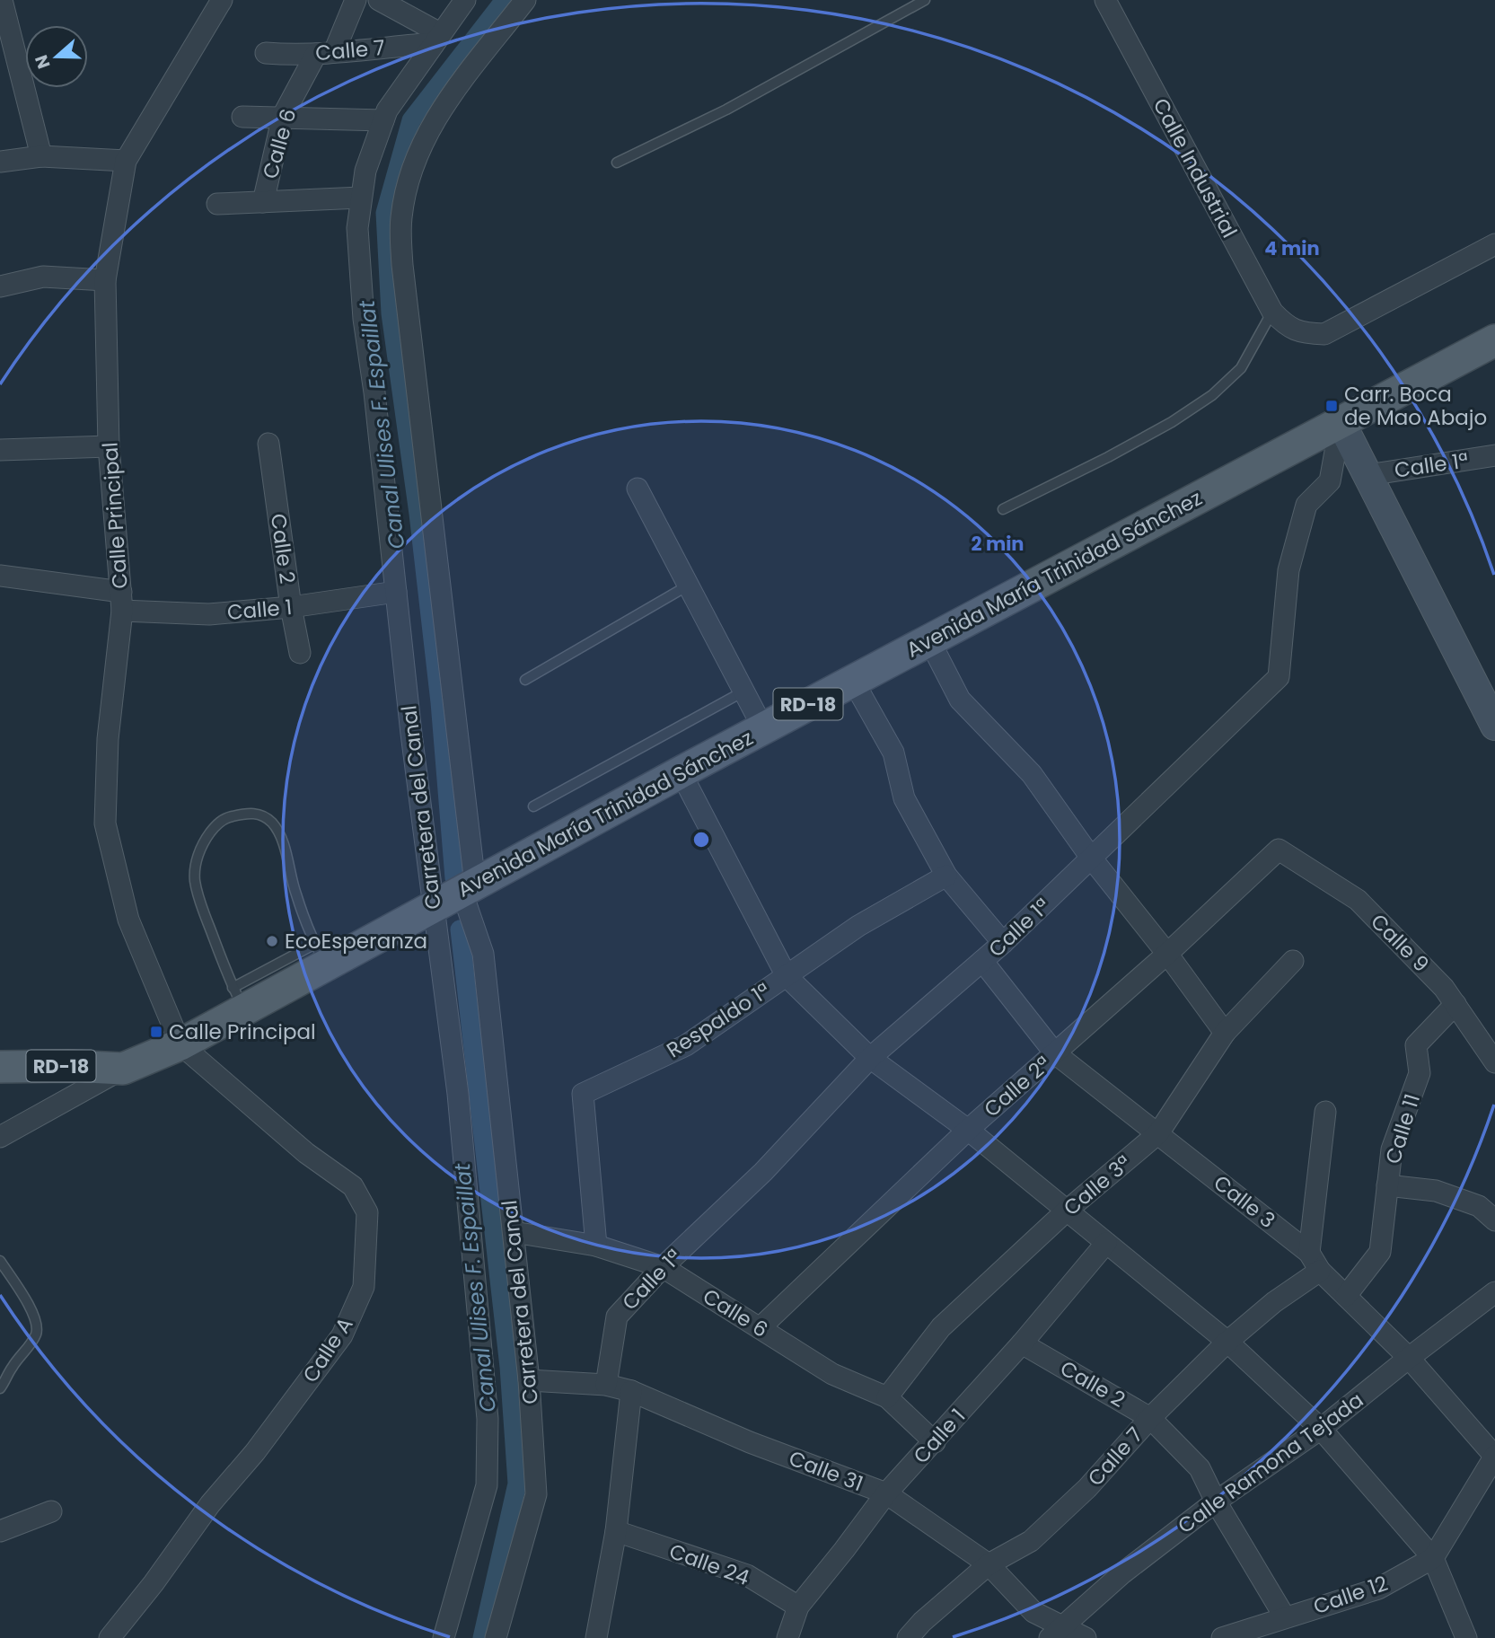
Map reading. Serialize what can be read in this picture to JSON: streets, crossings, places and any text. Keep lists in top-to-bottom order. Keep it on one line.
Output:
{"streets":{"main road":["Avenida María Trinidad Sánchez","RD-18"],"street":["Calle 7","Calle 6","Calle Industrial","Calle 1ª","Calle Principal","Calle 2","Calle 1","Carretera del Canal","Calle 9","Respaldo 1ª","Calle 2ª","Calle 11","Calle 3ª","Calle 3","Calle A","Calle Ramona Tejada","Calle 31","Calle 24","Calle 12"]},"crossings":[["Calle 7","Calle 6"],["Calle 7","Calle 2"],["Calle 7","Carretera del Canal"],["Calle 7","Calle 3"],["Calle 7","Calle 31"],["Calle 6","Calle 1ª"],["Calle 6","Calle 1"],["Calle 6","Carretera del Canal"],["Calle 6","Respaldo 1ª"],["Calle 6","Calle 2ª"],["Calle 6","Calle 3ª"],["Calle 1ª","Avenida María Trinidad Sánchez"],["Calle 1ª","Calle 3"],["Calle 1ª","Calle 31"],["Calle Principal","Avenida María Trinidad Sánchez"],["Calle Principal","Calle 1"],["Calle Principal","Calle A"],["Calle 2","Calle 1"],["Calle 2","Calle Ramona Tejada"],["Calle 2","Calle 12"],["Avenida María Trinidad Sánchez","Carretera del Canal"],["Avenida María Trinidad Sánchez","Calle A"],["Calle 1","Carretera del Canal"],["Calle 1","Calle 31"],["Calle 1","Calle 24"],["Carretera del Canal","Calle 31"],["Calle 9","Calle 2ª"],["Calle 9","Calle 11"],["Calle 2ª","Calle 3"],["Calle 11","Calle 3"],["Calle 3ª","Calle 3"],["Calle 3","Calle Ramona Tejada"],["Calle 3","Calle 12"],["Calle Ramona Tejada","Calle 31"]],"water":["Canal Ulises F. Espaillat"],"places":{"transit":["Carr. Boca de Mao Abajo","Calle Principal"],"other":["EcoEsperanza"]},"north":"left","rings":["4 min","2 min"]}
